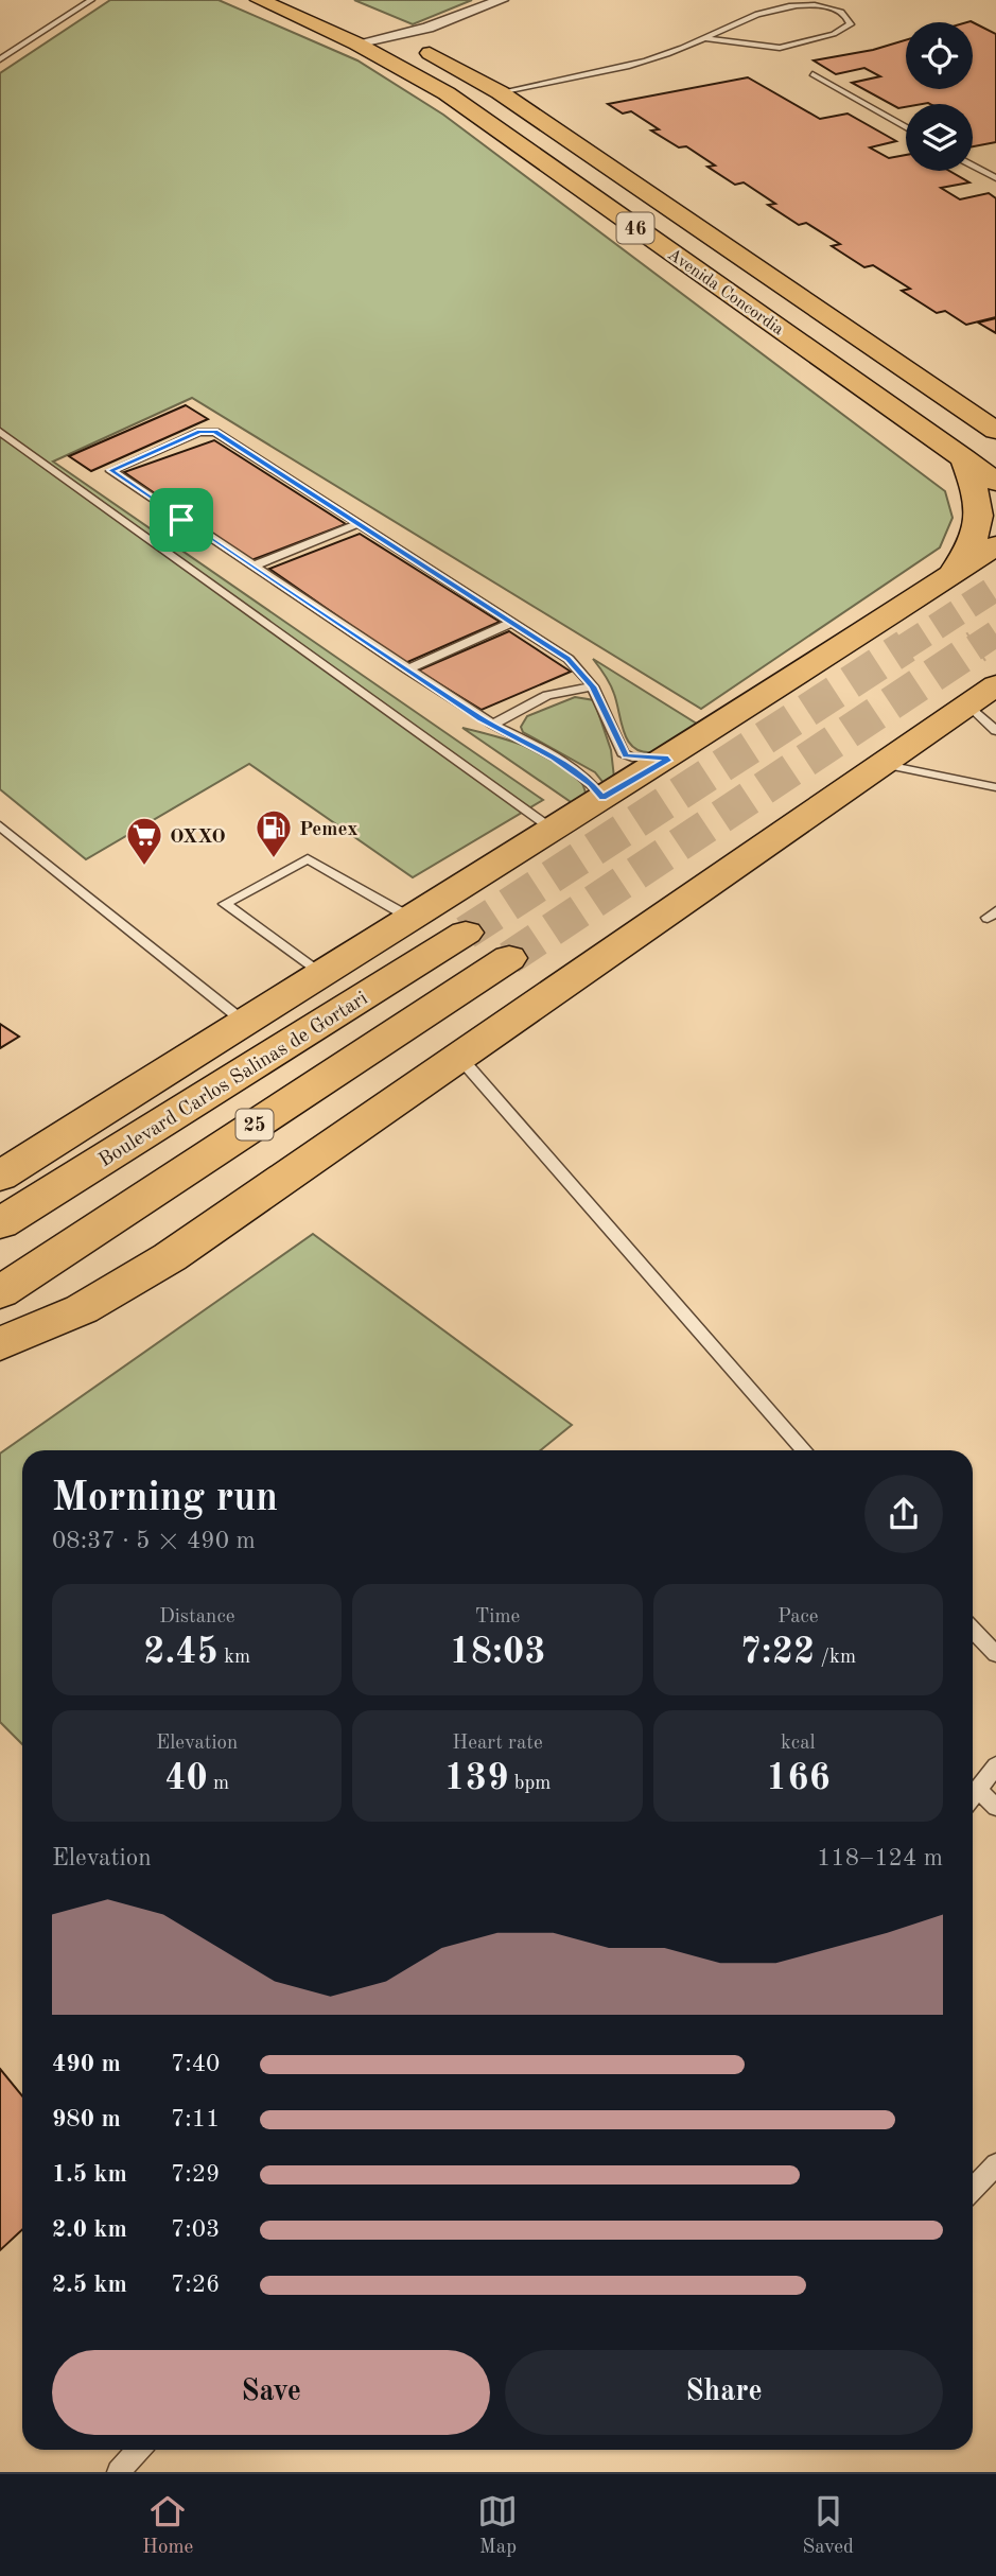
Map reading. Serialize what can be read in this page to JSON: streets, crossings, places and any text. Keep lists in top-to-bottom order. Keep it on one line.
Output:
{"streets":{"main road":["46","Avenida Concordia","Boulevard Carlos Salinas de Gortari","25"]},"places":{"fuel station":["Pemex"],"supermarket":["OXXO"]},"page":{"heading":["Morning run","08:37 · 5 × 490 m"],"stats":[["Distance","2.45 km"],["Time","18:03"],["Pace","7:22 /km"],["Elevation","40 m"],["Heart rate","139 bpm"],["kcal","166"]],"chart":["Elevation","118–124 m"],"list":[{"name":"490 m","note":"7:40"},{"name":"980 m","note":"7:11"},{"name":"1.5 km","note":"7:29"},{"name":"2.0 km","note":"7:03"},{"name":"2.5 km","note":"7:26"}],"buttons":["Save","Share"],"tabs":["Home","Map","Saved"]}}
